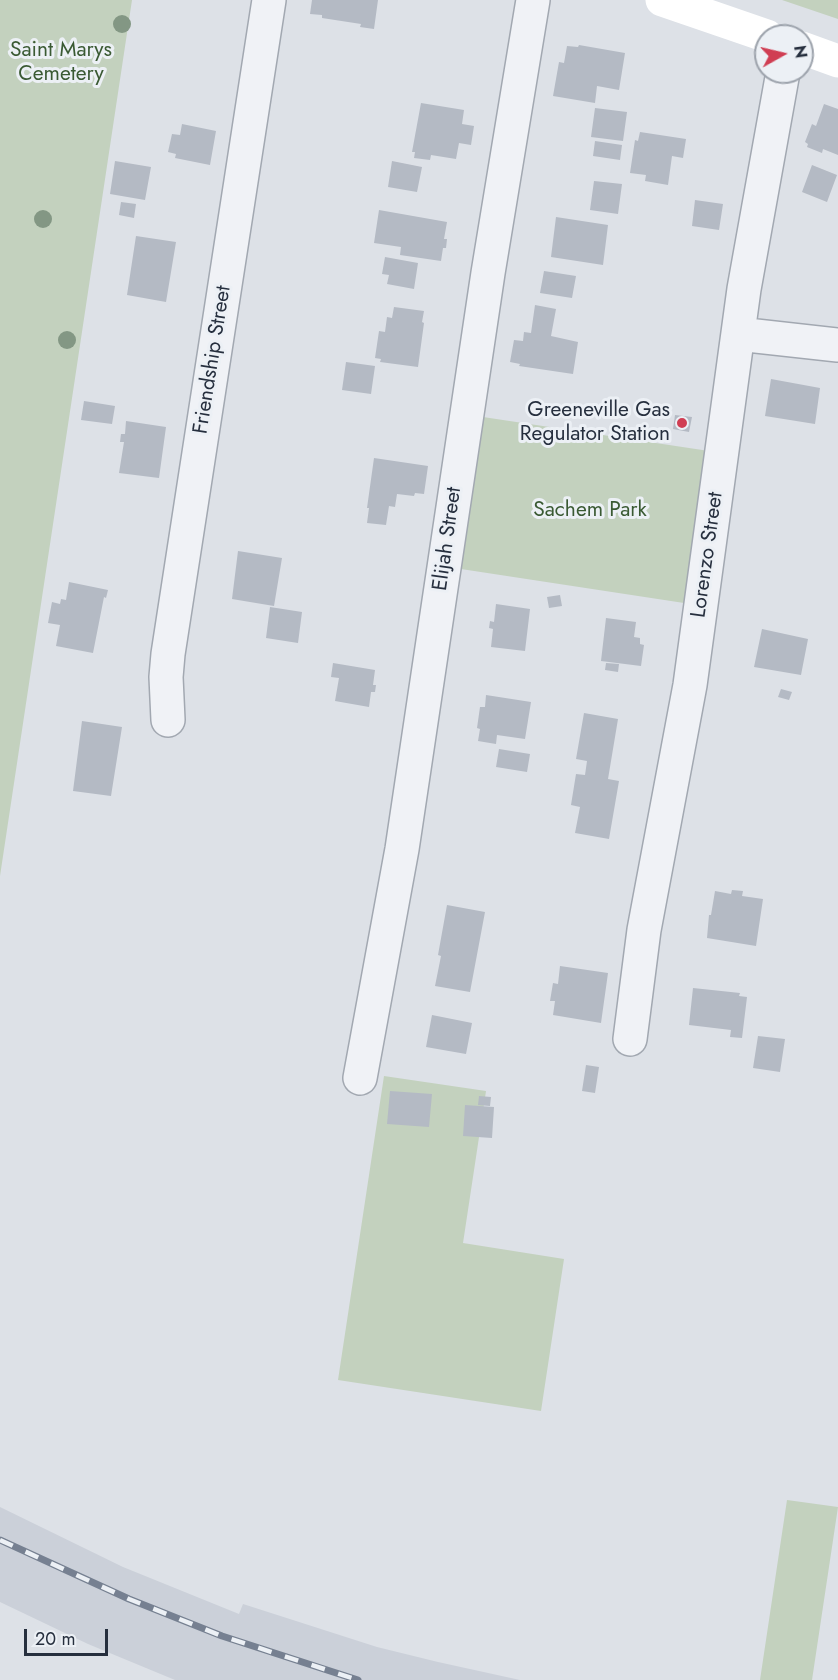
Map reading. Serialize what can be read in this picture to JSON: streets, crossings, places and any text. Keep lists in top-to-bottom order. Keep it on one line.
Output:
{"streets":{"street":["Friendship Street","Elijah Street","Lorenzo Street"]},"parks":["Saint Marys Cemetery","Sachem Park"],"places":["Greeneville Gas Regulator Station"],"scale_bar":"20 m","north":"right"}
